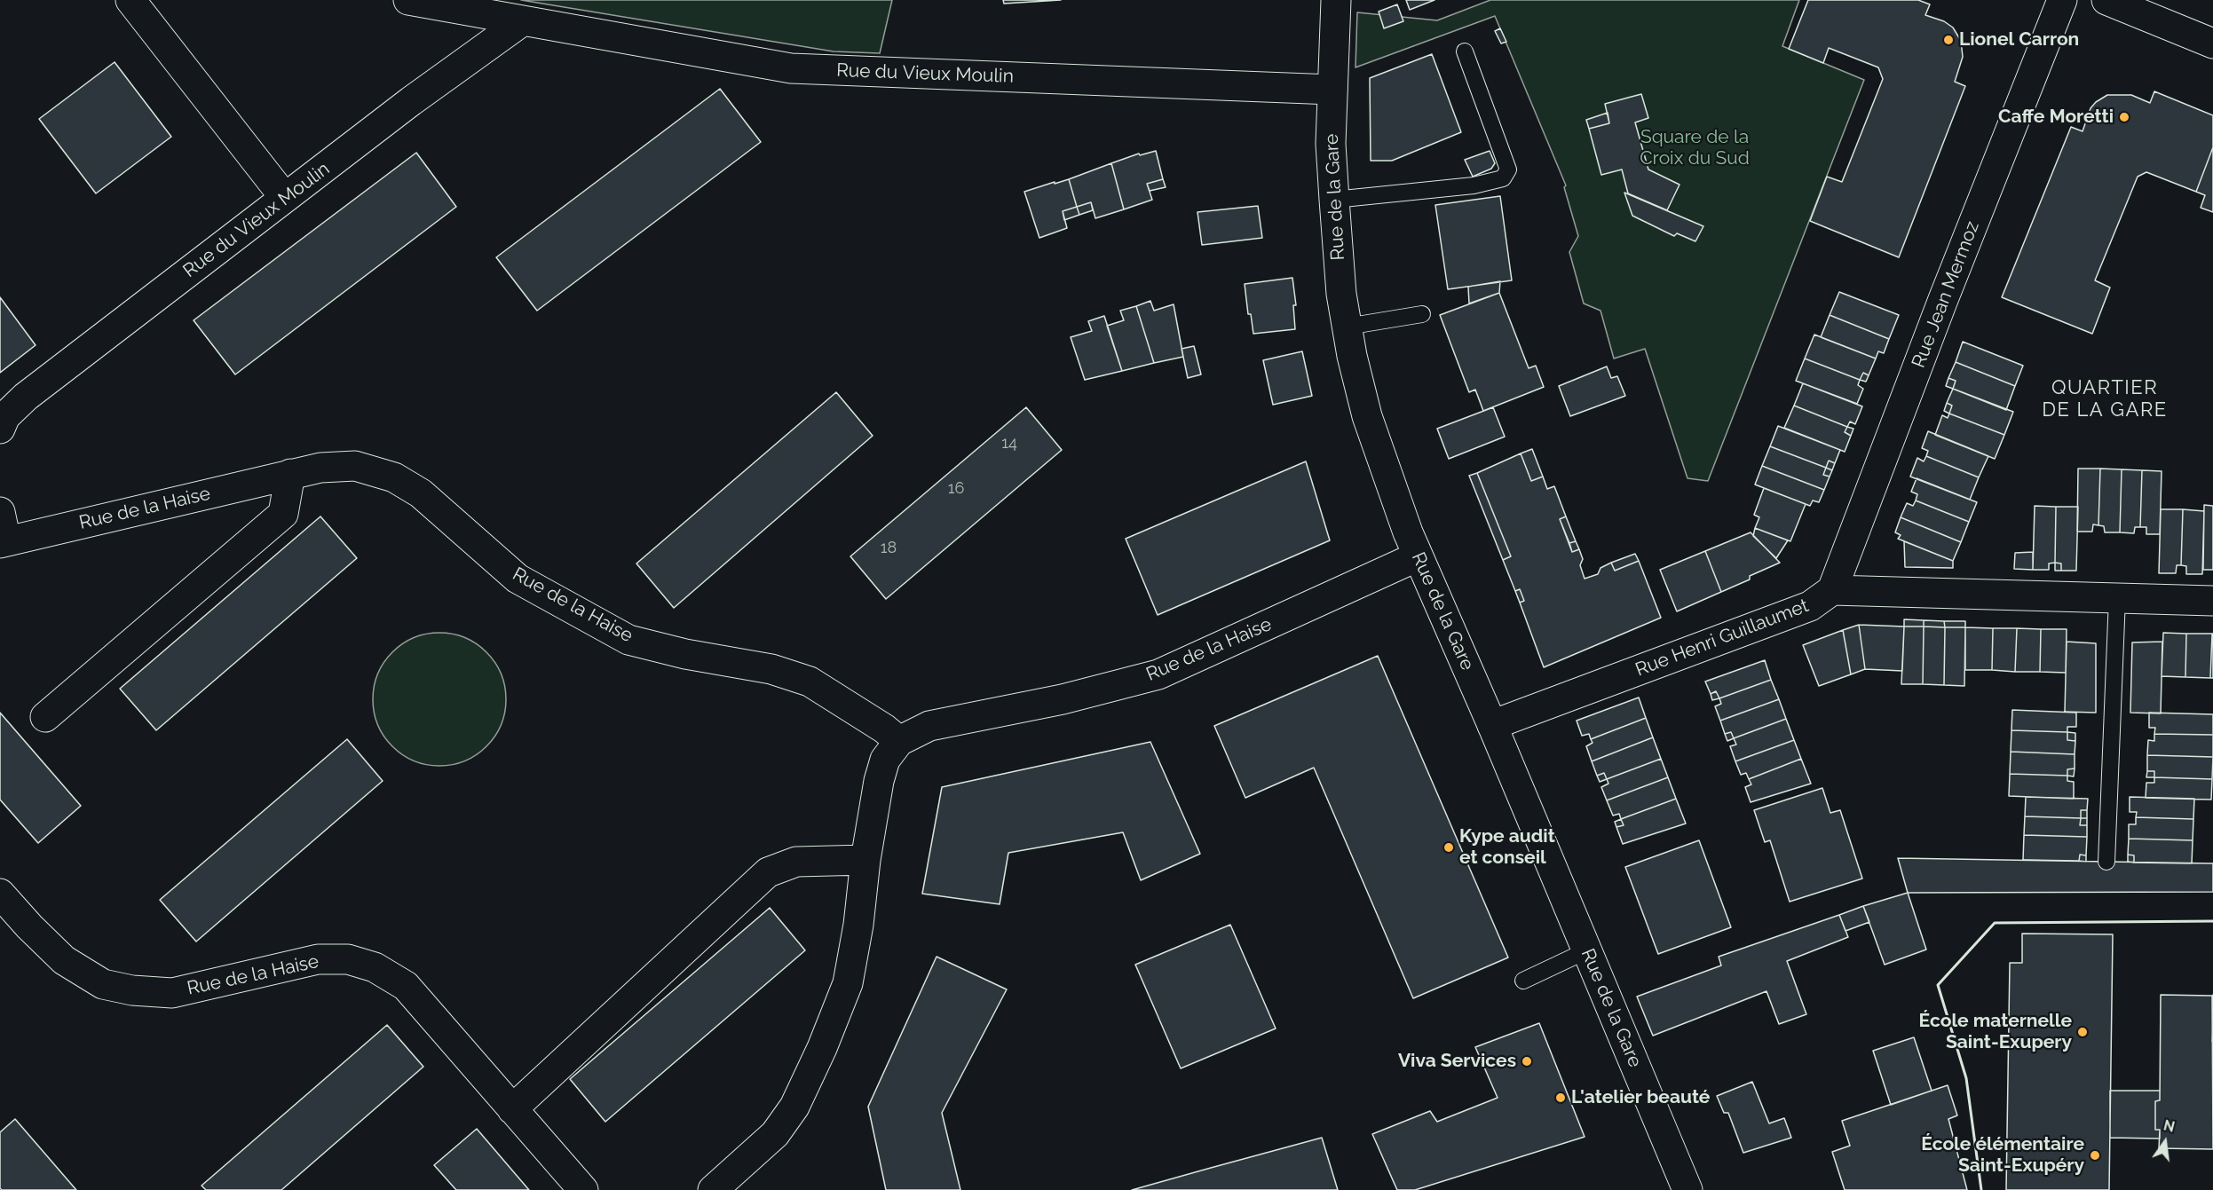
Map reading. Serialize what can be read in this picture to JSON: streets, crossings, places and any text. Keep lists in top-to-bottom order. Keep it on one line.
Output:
{"streets":{"street":["Rue du Vieux Moulin","Rue de la Gare","Rue Jean Mermoz","Rue de la Haise","Rue Henri Guillaumet"]},"crossings":[["Rue du Vieux Moulin","Rue de la Gare"],["Rue de la Gare","Rue de la Haise"],["Rue de la Gare","Rue Henri Guillaumet"],["Rue Jean Mermoz","Rue Henri Guillaumet"]],"districts":["QUARTIER DE LA GARE"],"parks":["Square de la Croix du Sud"],"places":["Lionel Carron","Caffe Moretti","Kype audit et conseil","École maternelle Saint-Exupery","Viva Services","L'atelier beauté","École élémentaire Saint-Exupéry"],"house_numbers":["14","16","18"],"north":"top"}
